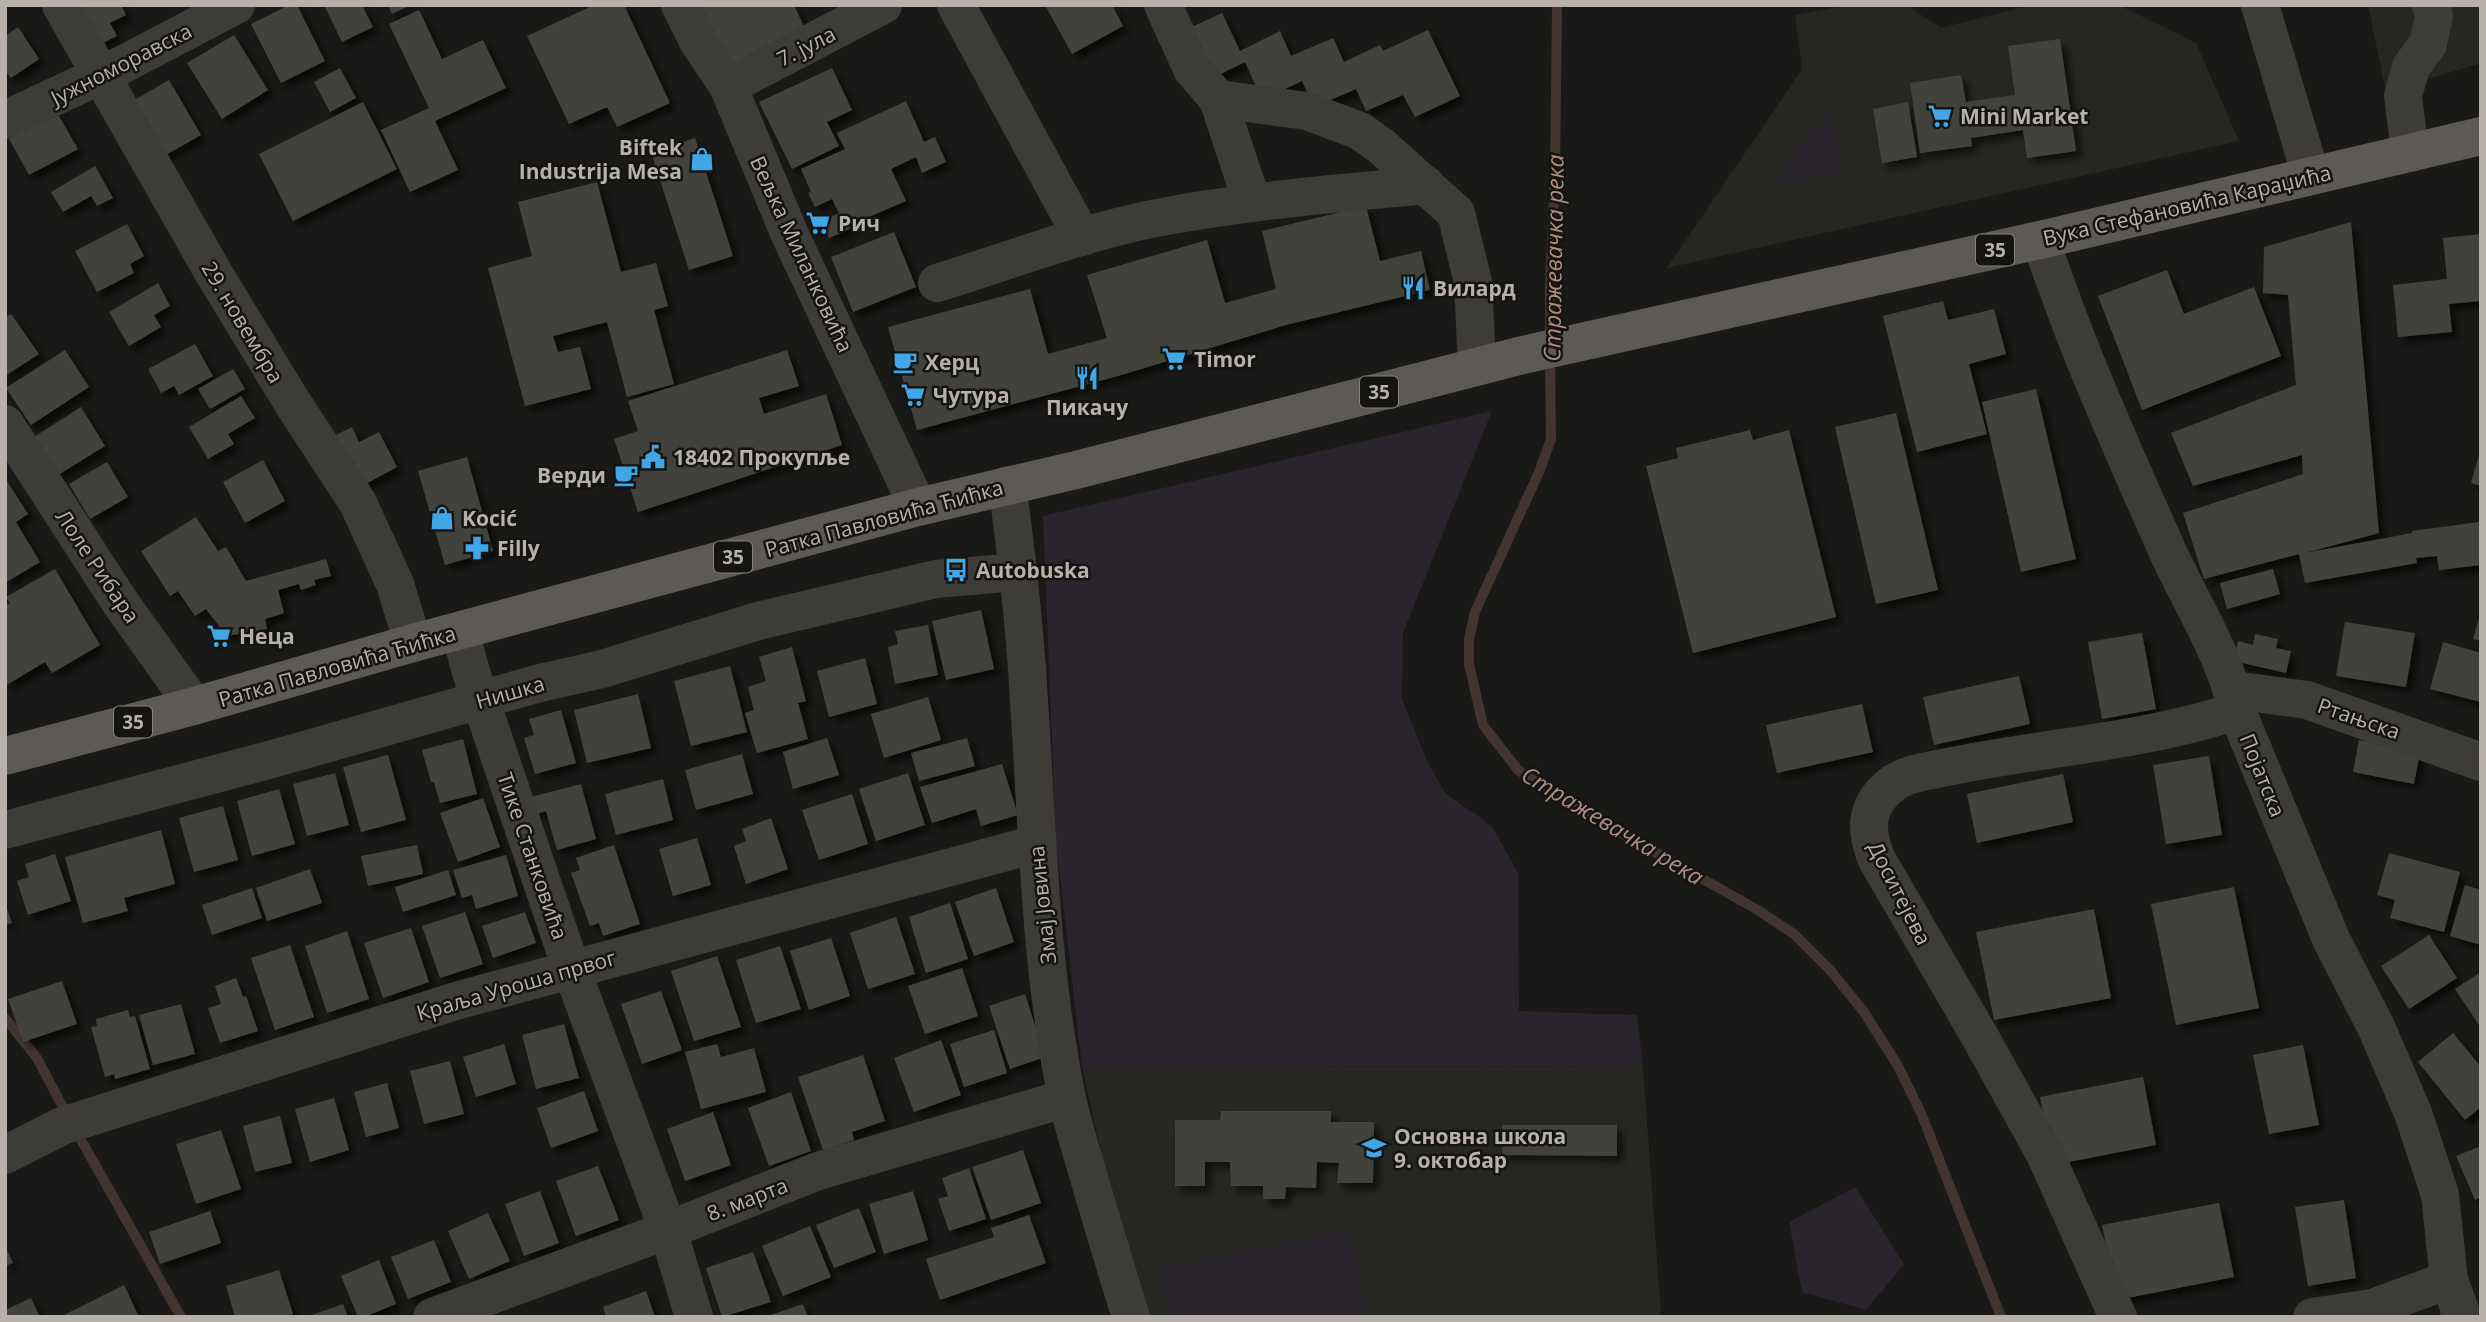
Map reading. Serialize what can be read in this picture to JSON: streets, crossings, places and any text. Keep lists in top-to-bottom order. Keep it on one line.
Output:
{"streets":{"main road":["Вука Стефановића Караџића","35","Ратка Павловића Ћићка"],"street":["7. јула","Јужноморавска","Вељка Миланковића","29. новембра","Лоле Рибара","Нишка","Ртањска","Појатска","Тике Станковића","Доситејева","Змај Јовина","Краља Уроша првог","8. марта"]},"crossings":[["7. јула","Вељка Миланковића"],["Јужноморавска","29. новембра"],["Вука Стефановића Караџића","Ратка Павловића Ћићка"],["Вука Стефановића Караџића","Појатска"],["Вељка Миланковића","Ратка Павловића Ћићка"],["29. новембра","Ратка Павловића Ћићка"],["Ратка Павловића Ћићка","Лоле Рибара"],["Ратка Павловића Ћићка","Тике Станковића"],["Ратка Павловића Ћићка","Змај Јовина"],["Нишка","Тике Станковића"],["Нишка","Змај Јовина"],["Ртањска","Појатска"],["Ртањска","Доситејева"],["Појатска","Доситејева"],["Тике Станковића","Краља Уроша првог"],["Тике Станковића","8. марта"],["Змај Јовина","Краља Уроша првог"],["Змај Јовина","8. марта"]],"water":["Стражевачка река"],"places":{"supermarket":["Mini Market","Рич","Timor","Чутура","Неца"],"shop":["Biftek Industrija Mesa","Kocić"],"restaurant":["Вилард","Пикачу"],"cafe":["Херц","Верди"],"public building":["18402 Прокупље"],"pharmacy":["Filly"],"bus stop":["Autobuska"],"school or university":["Основна школа 9. октобар"]}}
